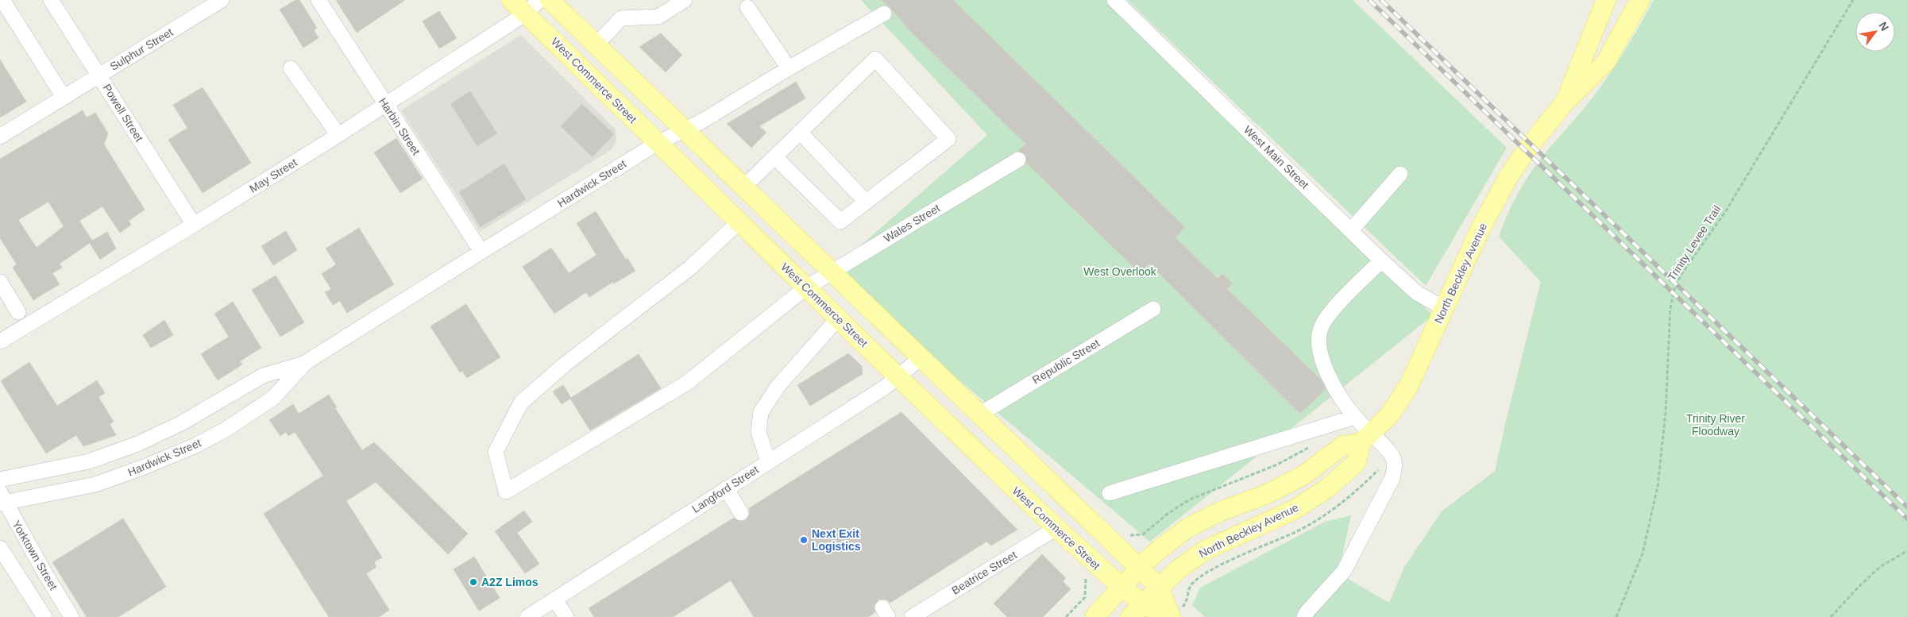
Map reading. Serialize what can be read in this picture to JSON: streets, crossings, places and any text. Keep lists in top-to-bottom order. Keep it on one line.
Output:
{"streets":{"main road":["West Commerce Street","North Beckley Avenue"],"street":["Sulphur Street","Powell Street","Harbin Street","West Main Street","May Street","Hardwick Street","Wales Street","Republic Street","Langford Street","Yorktown Street","Beatrice Street"],"path":["Trinity Levee Trail"]},"crossings":[["Sulphur Street","Powell Street"],["West Commerce Street","May Street"],["West Commerce Street","Hardwick Street"],["West Commerce Street","Wales Street"],["West Commerce Street","North Beckley Avenue"],["West Commerce Street","Langford Street"],["West Commerce Street","Beatrice Street"],["Powell Street","May Street"],["Harbin Street","May Street"],["Harbin Street","Hardwick Street"],["West Main Street","North Beckley Avenue"],["Hardwick Street","Yorktown Street"]],"parks":["West Overlook","Trinity River Floodway"],"places":["Next Exit Logistics","A2Z Limos"],"north":"top right"}
